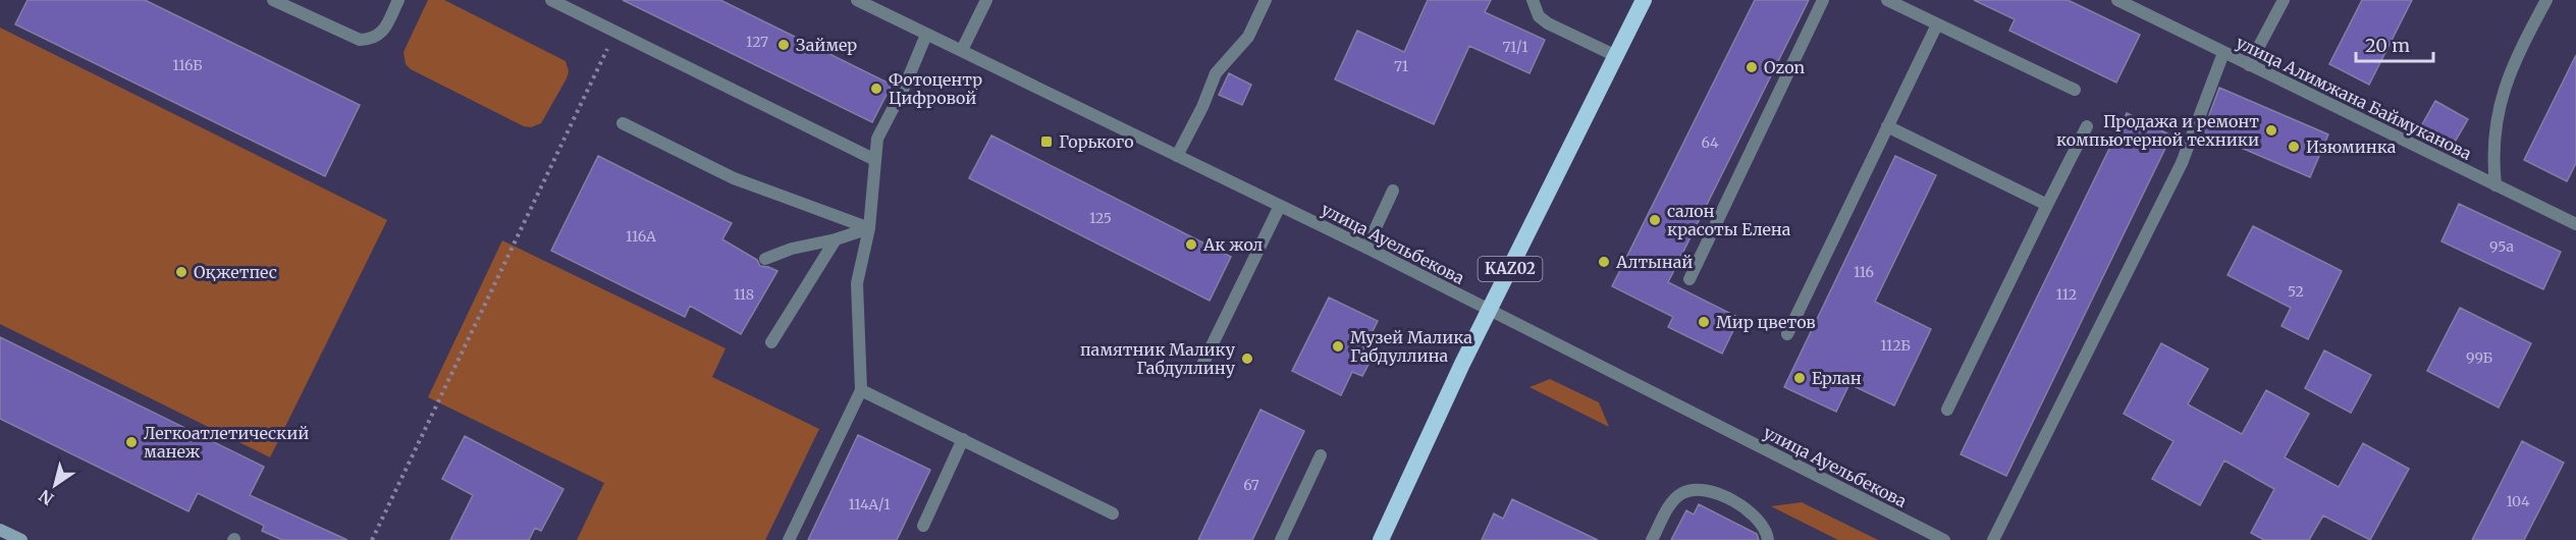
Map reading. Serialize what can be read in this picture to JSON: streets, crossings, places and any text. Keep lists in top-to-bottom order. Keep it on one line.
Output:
{"streets":{"highway":["KАZ02"],"street":["улица Алимжана Баймуканова","улица Ауельбекова"]},"crossings":[["улица Ауельбекова","KАZ02"]],"places":{"other":["Займер","Ozon","Фотоцентр Цифровой","Продажа и ремонт компьютерной техники","Изюминка","салон красоты Елена","Ак жол","Алтынай","Оқжетпес","Мир цветов","Музей Малика Габдуллина","памятник Малику Габдуллину","Ерлан","Легкоатлетический манеж"],"transit":["Горького"]},"house_numbers":["127","71/1","116Б","71","64","125","116А","95а","116","52","118","112","112Б","99Б","67","104","114А/1"],"scale_bar":"20 m","north":"bottom left"}
